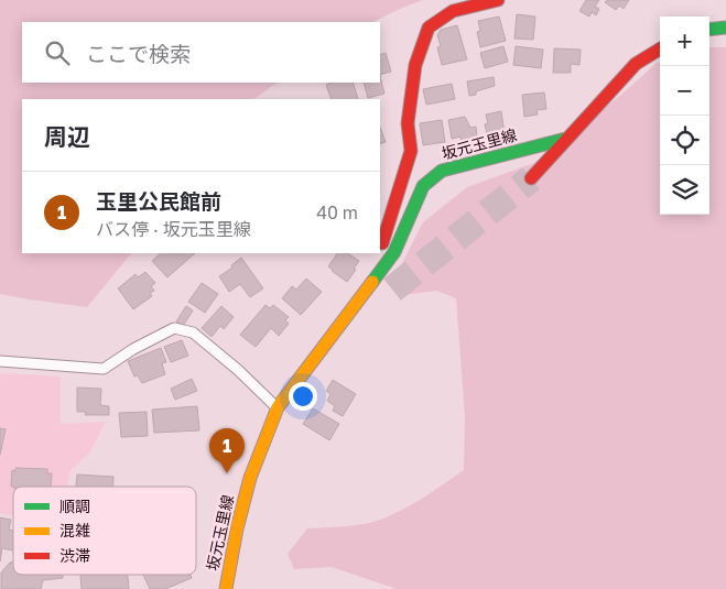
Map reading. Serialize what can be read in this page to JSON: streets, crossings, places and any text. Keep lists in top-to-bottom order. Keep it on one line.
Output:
{"streets":{"street":["坂元玉里線"]},"legend":["順調","混雑","渋滞"],"page":{"map_buttons":["+","−"],"search":"ここで検索","heading":"周辺","list":[{"mark":"1","name":"玉里公民館前","note":"バス停 · 坂元玉里線","value":"40 m"}],"pins":"1"}}
